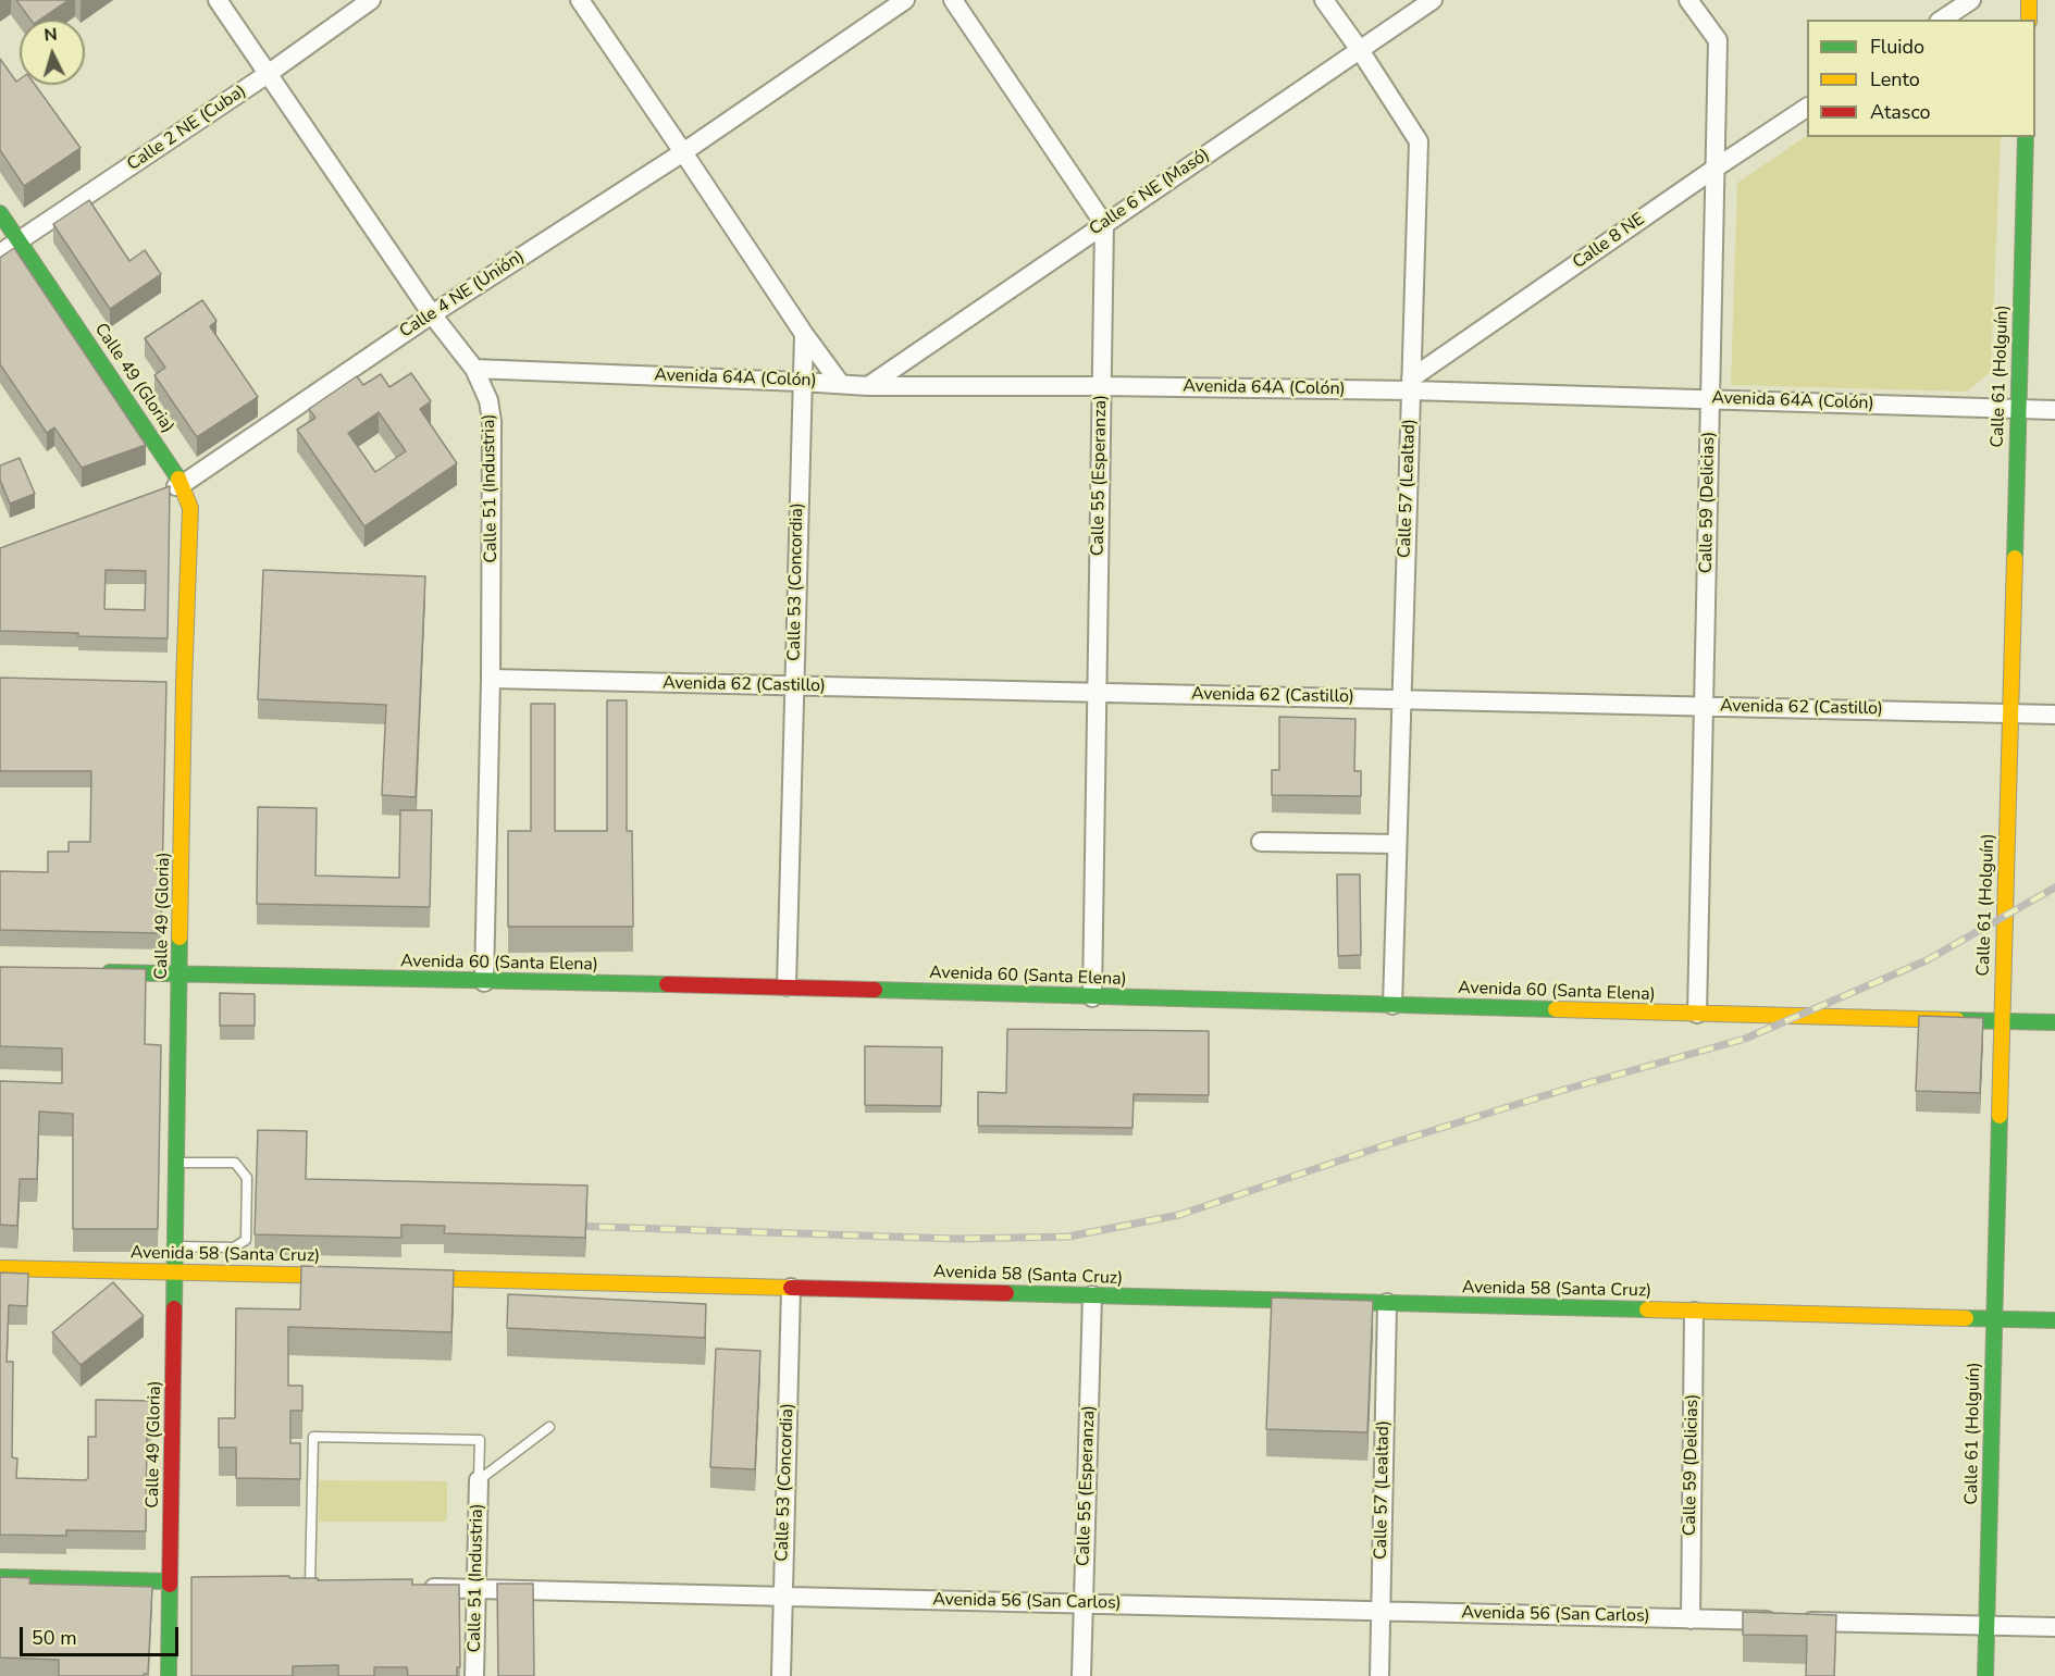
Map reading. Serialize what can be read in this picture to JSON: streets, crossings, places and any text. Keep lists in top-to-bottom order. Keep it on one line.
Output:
{"streets":{"street":["Calle 2 NE (Cuba)","Calle 6 NE (Masó)","Calle 8 NE","Calle 4 NE (Unión)","Calle 61 (Holguín)","Calle 49 (Gloria)","Avenida 64A (Colón)","Calle 55 (Esperanza)","Calle 51 (Industria)","Calle 57 (Lealtad)","Calle 59 (Delicias)","Calle 53 (Concordia)","Avenida 62 (Castillo)","Avenida 60 (Santa Elena)","Avenida 58 (Santa Cruz)","Avenida 56 (San Carlos)"]},"crossings":[["Calle 2 NE (Cuba)","Calle 49 (Gloria)"],["Calle 2 NE (Cuba)","Calle 51 (Industria)"],["Calle 6 NE (Masó)","Avenida 64A (Colón)"],["Calle 6 NE (Masó)","Calle 55 (Esperanza)"],["Calle 6 NE (Masó)","Calle 57 (Lealtad)"],["Calle 8 NE","Avenida 64A (Colón)"],["Calle 8 NE","Calle 57 (Lealtad)"],["Calle 8 NE","Calle 59 (Delicias)"],["Calle 4 NE (Unión)","Calle 49 (Gloria)"],["Calle 4 NE (Unión)","Calle 51 (Industria)"],["Calle 61 (Holguín)","Avenida 64A (Colón)"],["Calle 61 (Holguín)","Avenida 62 (Castillo)"],["Calle 61 (Holguín)","Avenida 60 (Santa Elena)"],["Calle 61 (Holguín)","Avenida 58 (Santa Cruz)"],["Calle 61 (Holguín)","Avenida 56 (San Carlos)"],["Calle 49 (Gloria)","Avenida 60 (Santa Elena)"],["Calle 49 (Gloria)","Avenida 58 (Santa Cruz)"],["Avenida 64A (Colón)","Calle 55 (Esperanza)"],["Avenida 64A (Colón)","Calle 51 (Industria)"],["Avenida 64A (Colón)","Calle 57 (Lealtad)"],["Avenida 64A (Colón)","Calle 59 (Delicias)"],["Avenida 64A (Colón)","Calle 53 (Concordia)"],["Calle 55 (Esperanza)","Avenida 62 (Castillo)"],["Calle 55 (Esperanza)","Avenida 60 (Santa Elena)"],["Calle 55 (Esperanza)","Avenida 58 (Santa Cruz)"],["Calle 55 (Esperanza)","Avenida 56 (San Carlos)"],["Calle 51 (Industria)","Avenida 62 (Castillo)"],["Calle 51 (Industria)","Avenida 60 (Santa Elena)"],["Calle 51 (Industria)","Avenida 56 (San Carlos)"],["Calle 57 (Lealtad)","Avenida 62 (Castillo)"],["Calle 57 (Lealtad)","Avenida 60 (Santa Elena)"],["Calle 57 (Lealtad)","Avenida 58 (Santa Cruz)"],["Calle 57 (Lealtad)","Avenida 56 (San Carlos)"],["Calle 59 (Delicias)","Avenida 62 (Castillo)"],["Calle 59 (Delicias)","Avenida 60 (Santa Elena)"],["Calle 59 (Delicias)","Avenida 58 (Santa Cruz)"],["Calle 59 (Delicias)","Avenida 56 (San Carlos)"],["Calle 53 (Concordia)","Avenida 62 (Castillo)"],["Calle 53 (Concordia)","Avenida 60 (Santa Elena)"],["Calle 53 (Concordia)","Avenida 58 (Santa Cruz)"],["Calle 53 (Concordia)","Avenida 56 (San Carlos)"]],"legend":["Fluido","Lento","Atasco"],"scale_bar":"50 m","north":"top"}
